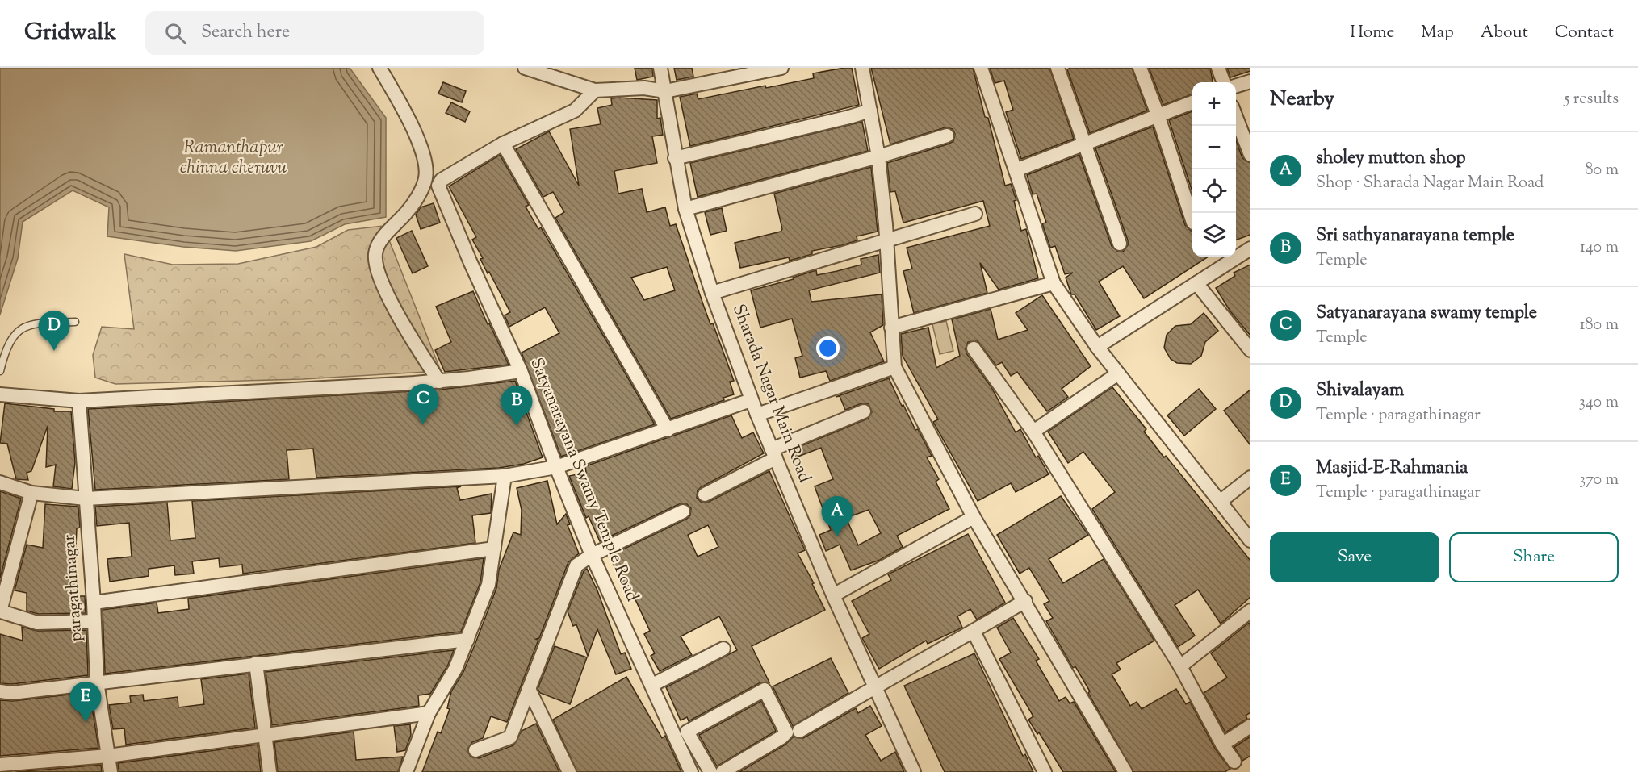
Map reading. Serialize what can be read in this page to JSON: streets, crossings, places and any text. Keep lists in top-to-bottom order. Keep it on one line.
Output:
{"streets":{"street":["Sharada Nagar Main Road","Satyanarayana Swamy Temple Road","paragathinagar"]},"water":["Ramanthapur chinna cheruvu"],"page":{"header":"Gridwalk","search":"Search here","nav":["Home","Map","About","Contact"],"heading":["Nearby","5 results"],"map_buttons":["+","−"],"list":[{"mark":"A","name":"sholey mutton shop","note":"Shop · Sharada Nagar Main Road","value":"80 m"},{"mark":"B","name":"Sri sathyanarayana temple","note":"Temple","value":"140 m"},{"mark":"C","name":"Satyanarayana swamy temple","note":"Temple","value":"180 m"},{"mark":"D","name":"Shivalayam","note":"Temple · paragathinagar","value":"340 m"},{"mark":"E","name":"Masjid-E-Rahmania","note":"Temple · paragathinagar","value":"370 m"}],"pins":["D","C","B","A","E"],"buttons":["Save","Share"]}}
